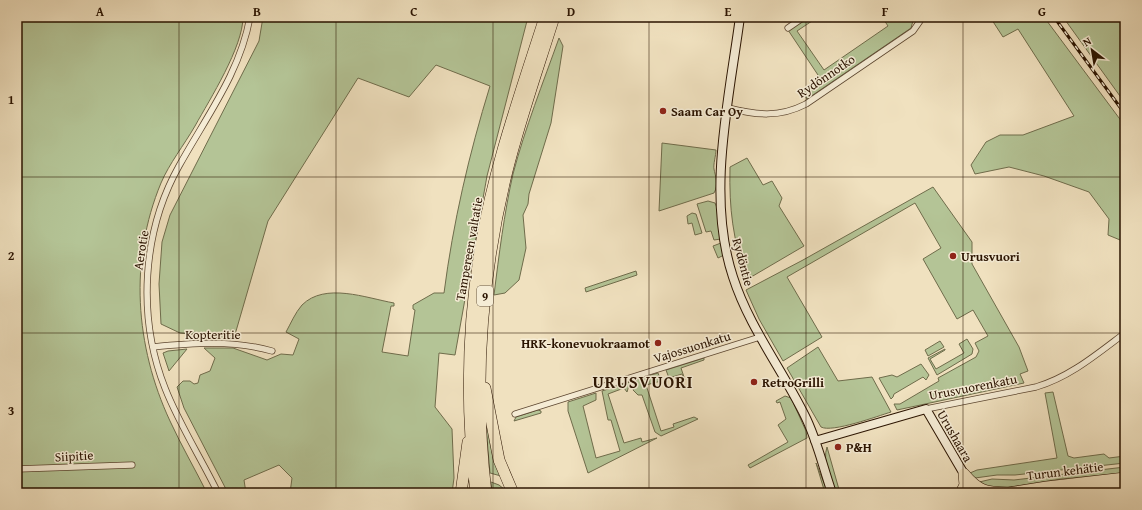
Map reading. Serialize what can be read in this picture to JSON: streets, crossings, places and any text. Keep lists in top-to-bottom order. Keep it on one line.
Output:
{"streets":{"highway":["Tampereen valtatie","9","Turun kehätie"],"street":["Rydönnotko","Aerotie","Rydöntie","Kopteritie","Vajossuonkatu","Urusvuorenkatu","Urushaara","Siipitie"]},"crossings":[["Rydönnotko","Rydöntie"],["Aerotie","Kopteritie"],["Rydöntie","Vajossuonkatu"],["Rydöntie","Urusvuorenkatu"],["Urusvuorenkatu","Urushaara"],["Urushaara","Turun kehätie"]],"districts":["URUSVUORI"],"places":["Saam Car Oy","Urusvuori","HRK-konevuokraamot","RetroGrilli","P&H"],"north":"top left","grid":{"columns":["A","B","C","D","E","F","G"],"rows":["1","2","3"]}}
